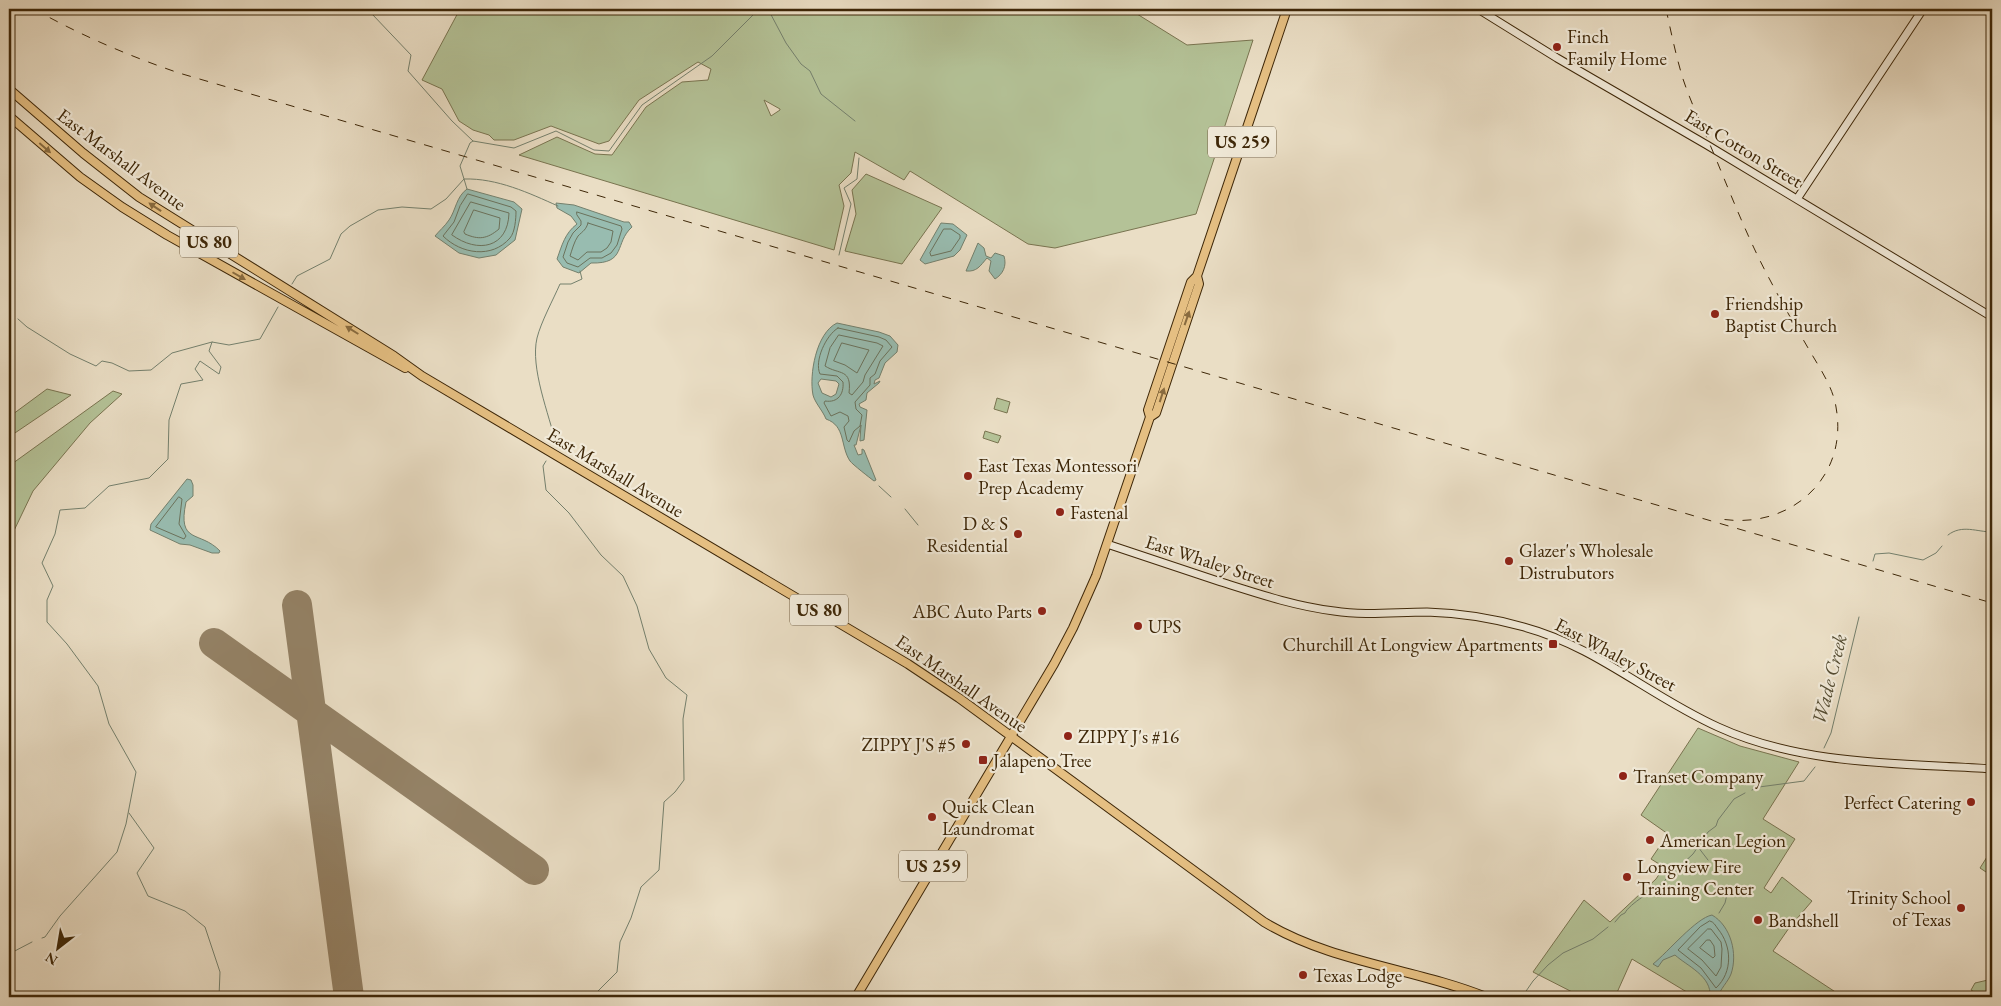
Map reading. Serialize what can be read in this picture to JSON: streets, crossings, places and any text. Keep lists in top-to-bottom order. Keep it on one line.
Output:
{"streets":{"main road":["US 259","East Marshall Avenue","US 80"],"street":["East Cotton Street","East Whaley Street"]},"crossings":[["US 259","East Marshall Avenue"],["US 259","East Whaley Street"]],"water":["Wade Creek"],"places":{"other":["Finch Family Home","Friendship Baptist Church","East Texas Montessori Prep Academy","Fastenal","D & S Residential","Glazer's Wholesale Distrubutors","ABC Auto Parts","UPS","ZIPPY J's #16","ZIPPY J'S #5","Transet Company","Perfect Catering","Quick Clean Laundromat","American Legion","Longview Fire Training Center","Trinity School of Texas","Bandshell","Texas Lodge"],"transit":["Churchill At Longview Apartments","Jalapeno Tree"]},"north":"bottom left"}
